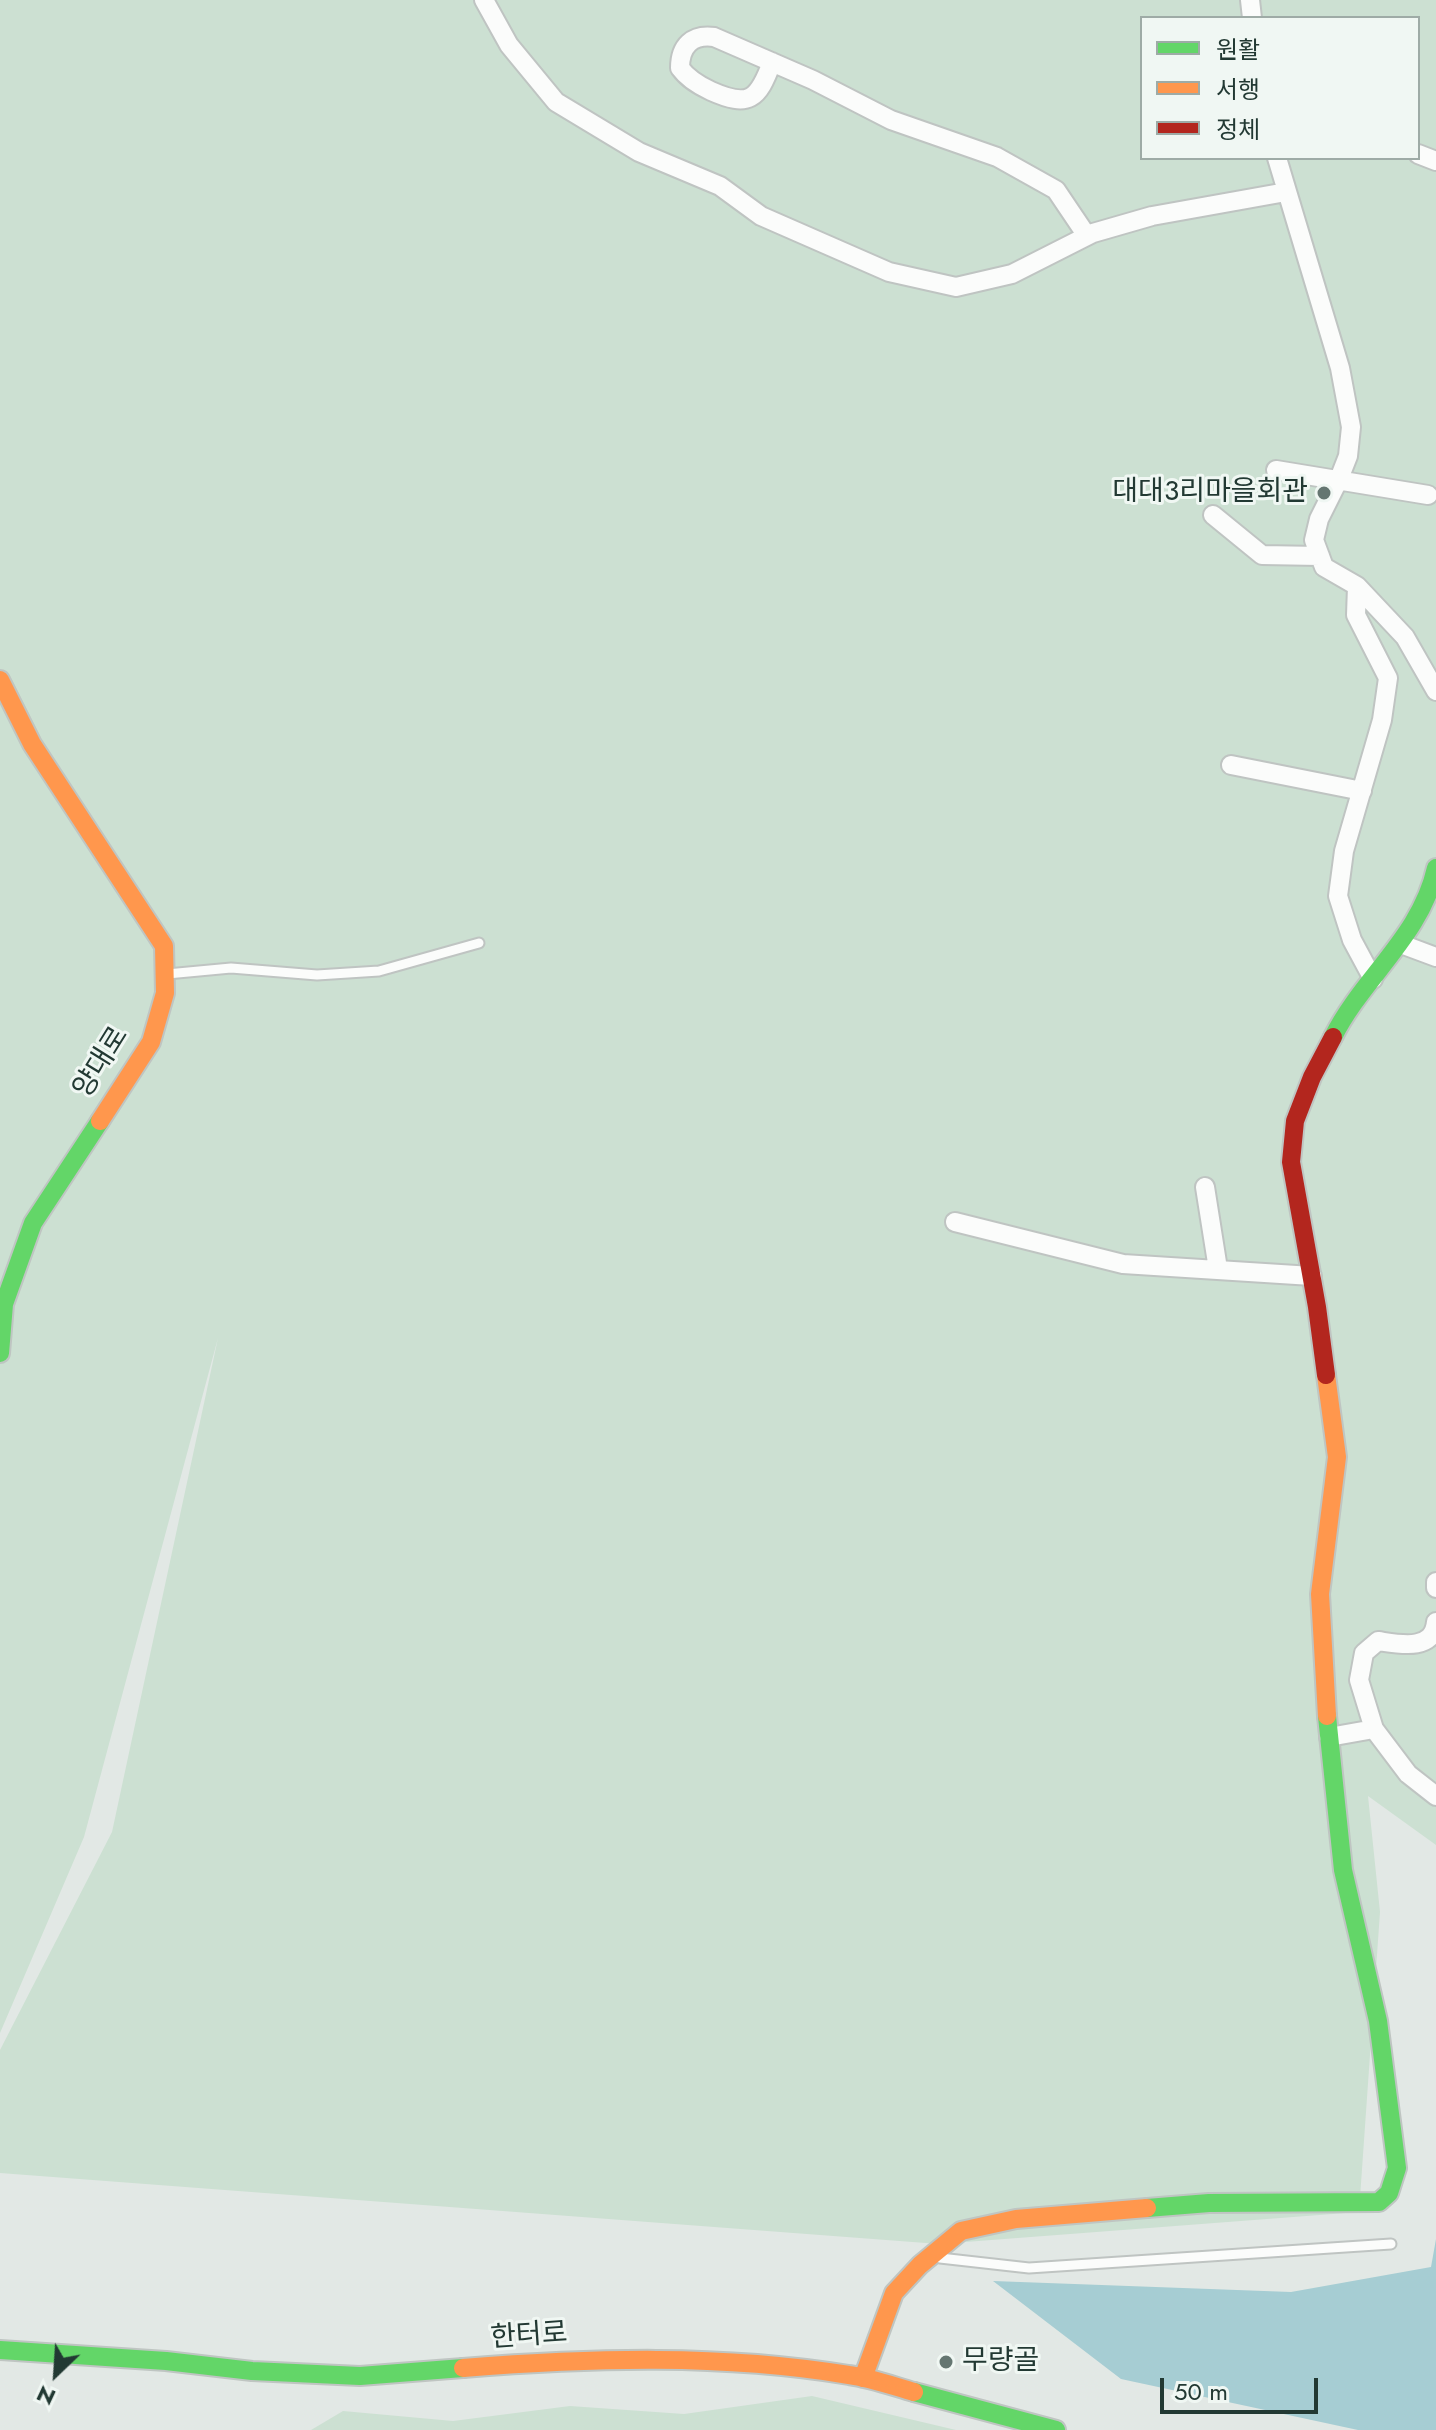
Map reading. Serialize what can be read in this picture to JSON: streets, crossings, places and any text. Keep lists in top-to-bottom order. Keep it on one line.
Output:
{"streets":{"street":["양대로","한터로"]},"places":["대대3리마을회관","무량골"],"legend":["원활","서행","정체"],"scale_bar":"50 m","north":"bottom left"}
